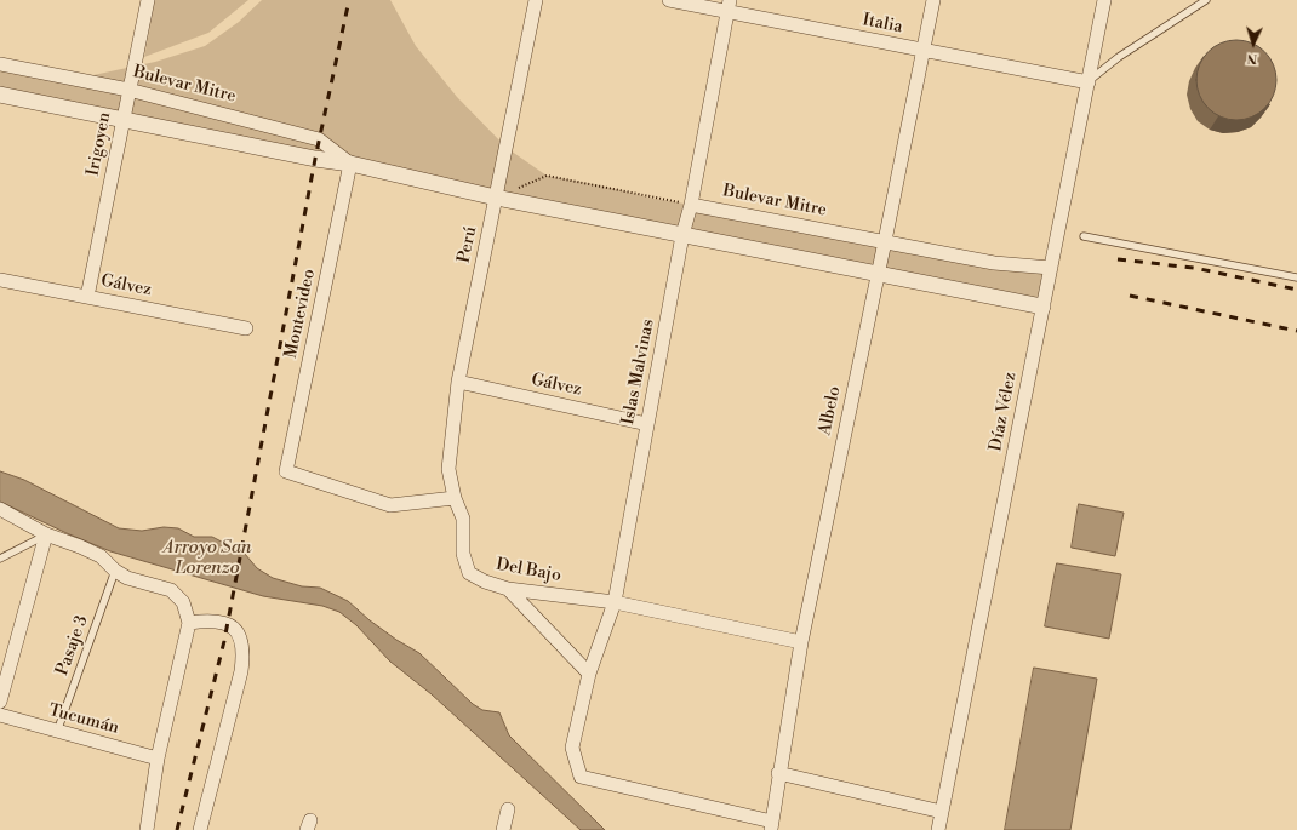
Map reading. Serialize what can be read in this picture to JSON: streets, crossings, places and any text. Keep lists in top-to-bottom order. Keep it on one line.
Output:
{"streets":{"street":["Italia","Bulevar Mitre","Irigoyen","Perú","Gálvez","Montevideo","Islas Malvinas","Albelo","Díaz Vélez","Del Bajo","Tucumán"],"lane":["Pasaje 3"]},"crossings":[["Italia","Islas Malvinas"],["Italia","Albelo"],["Italia","Díaz Vélez"],["Bulevar Mitre","Irigoyen"],["Bulevar Mitre","Perú"],["Bulevar Mitre","Montevideo"],["Bulevar Mitre","Islas Malvinas"],["Bulevar Mitre","Albelo"],["Bulevar Mitre","Díaz Vélez"],["Irigoyen","Gálvez"],["Perú","Gálvez"],["Perú","Montevideo"],["Perú","Del Bajo"],["Gálvez","Islas Malvinas"],["Montevideo","Del Bajo"],["Islas Malvinas","Albelo"],["Islas Malvinas","Del Bajo"],["Albelo","Del Bajo"],["Pasaje 3","Tucumán"]],"water":["Arroyo San Lorenzo"],"north":"bottom"}
